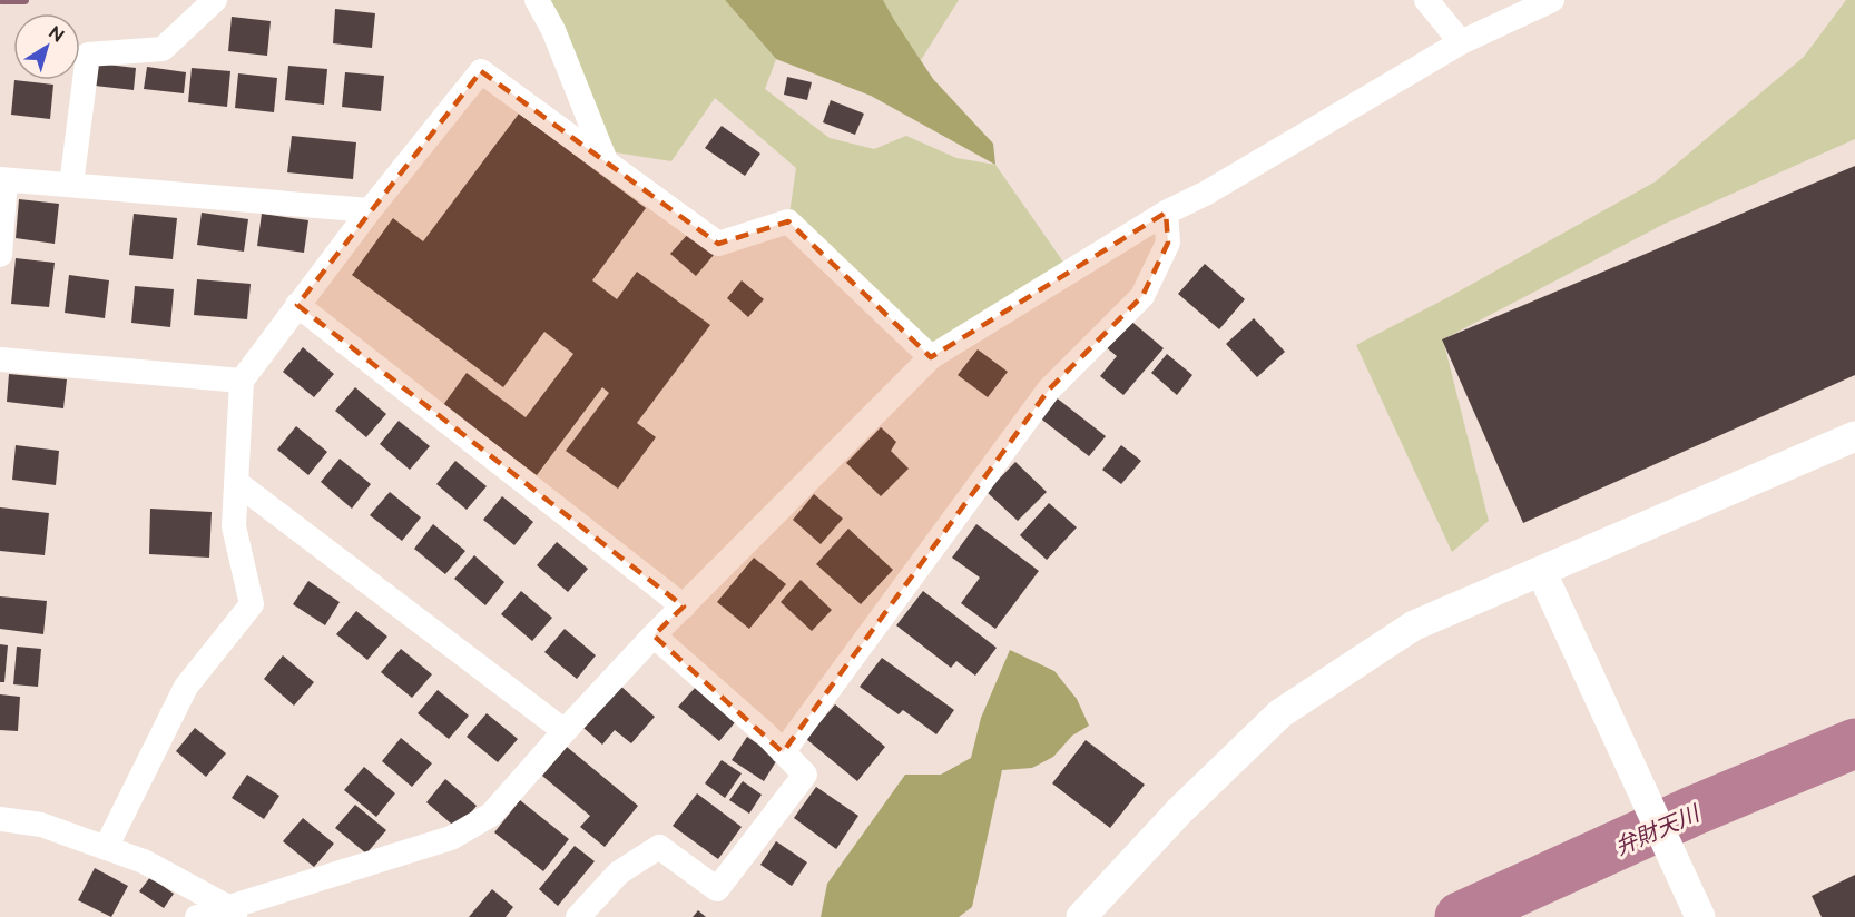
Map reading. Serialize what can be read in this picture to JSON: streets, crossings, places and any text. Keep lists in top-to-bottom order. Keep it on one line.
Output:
{"water":["弁財天川"],"north":"top right"}
